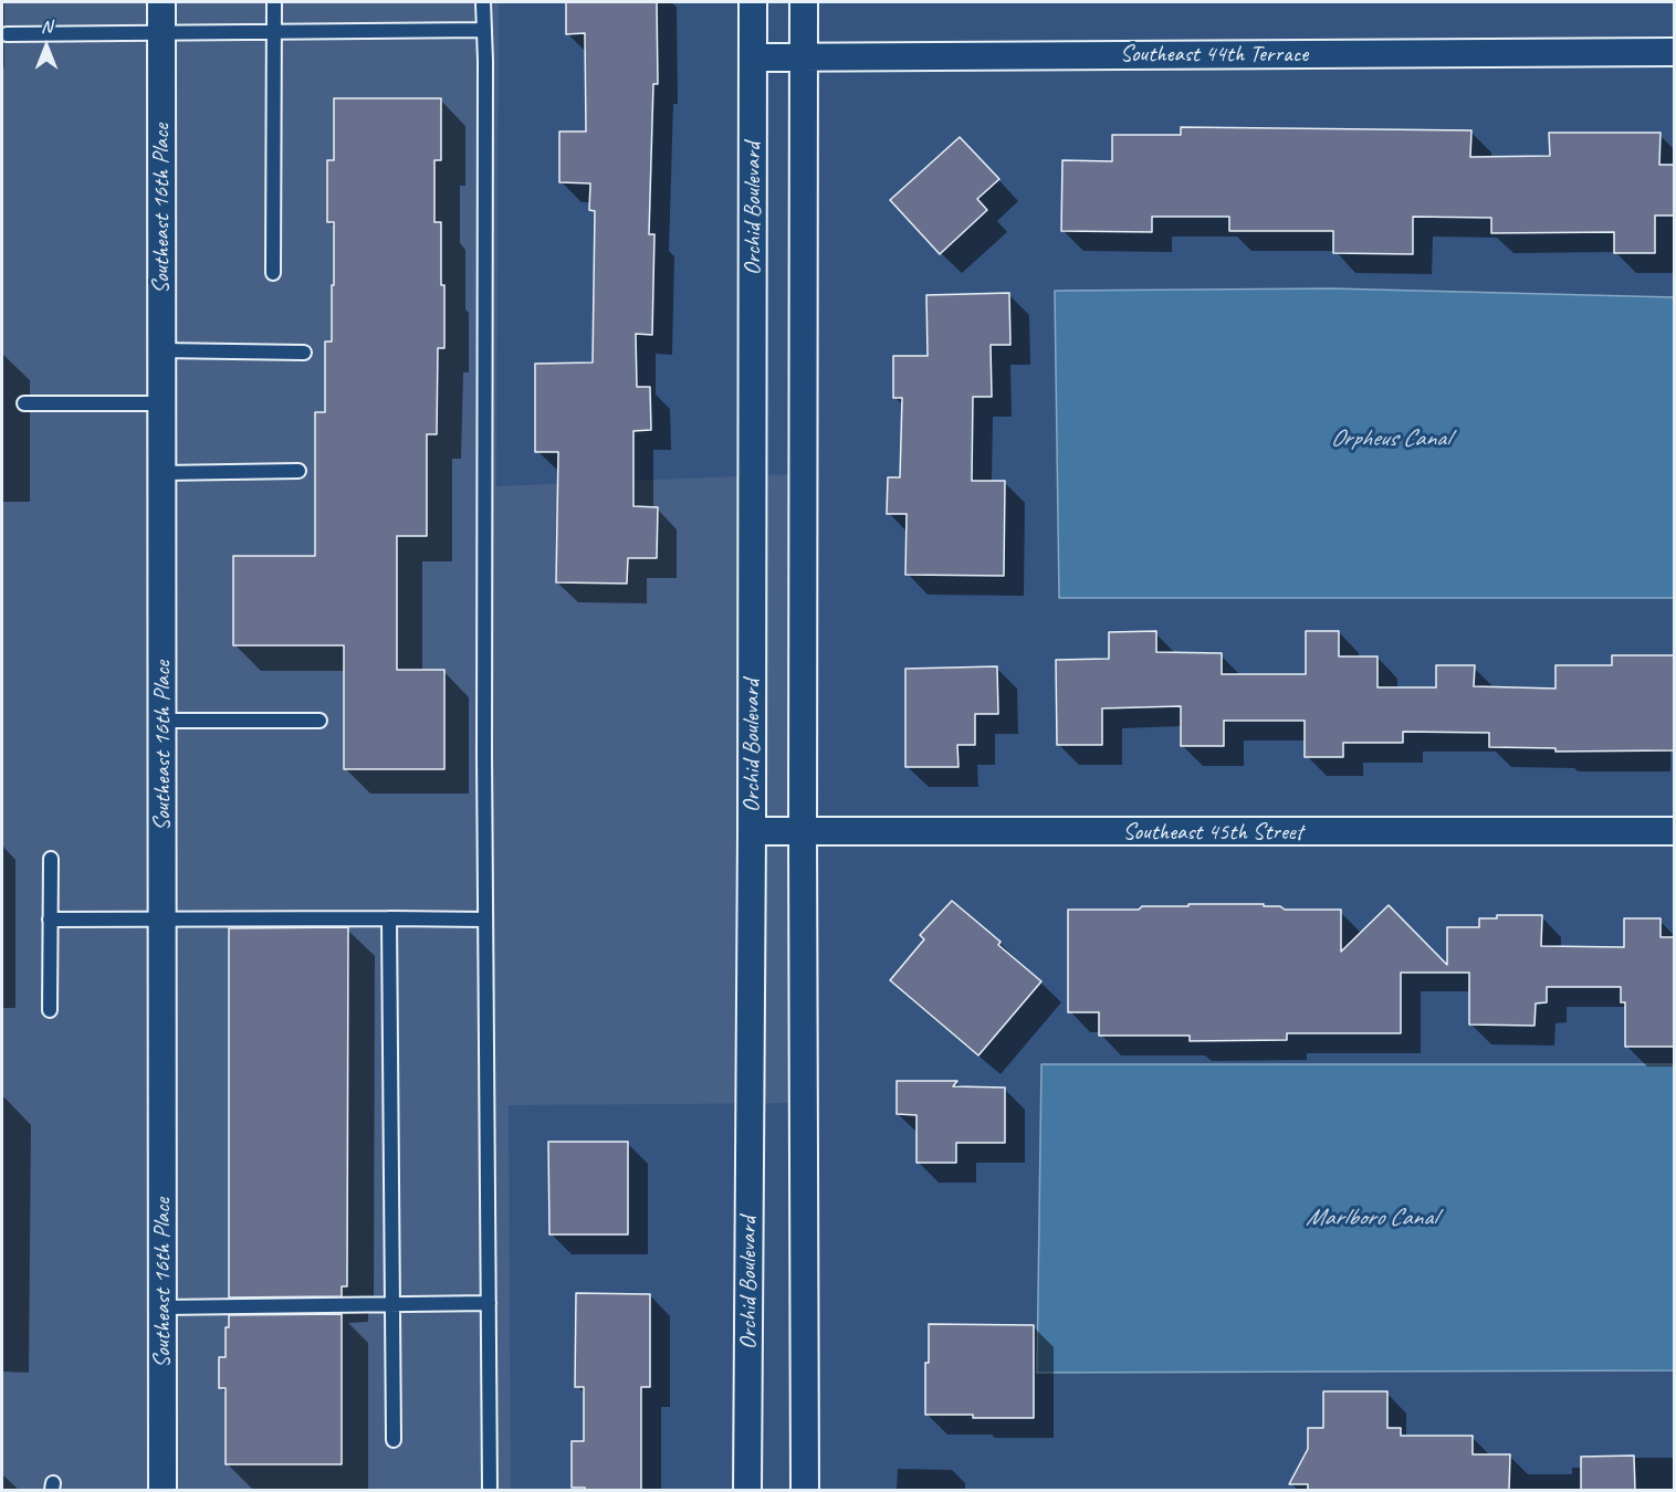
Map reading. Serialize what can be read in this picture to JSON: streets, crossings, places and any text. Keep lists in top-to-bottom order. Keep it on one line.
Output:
{"streets":{"street":["Southeast 44th Terrace","Southeast 16th Place","Orchid Boulevard","Southeast 45th Street"]},"crossings":[["Southeast 44th Terrace","Orchid Boulevard"],["Orchid Boulevard","Southeast 45th Street"]],"water":["Orpheus Canal","Marlboro Canal"],"north":"top"}
